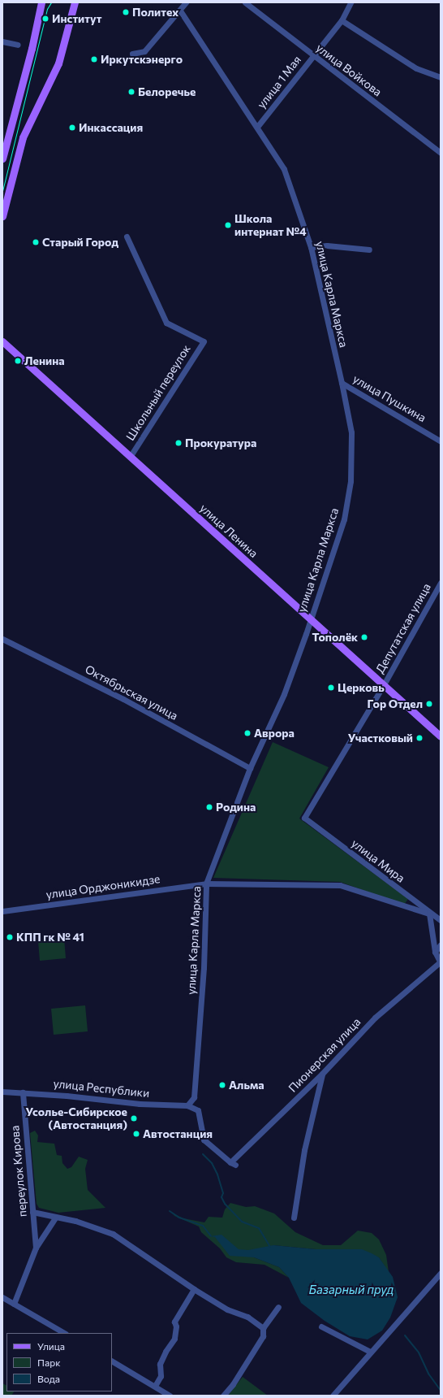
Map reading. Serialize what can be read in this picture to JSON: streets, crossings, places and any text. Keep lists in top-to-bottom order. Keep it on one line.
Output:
{"streets":{"main road":["улица Ленина"],"street":["улица Войкова","улица 1 Мая","улица Карла Маркса","Школьный переулок","улица Пушкина","Депутатская улица","Октябрьская улица","улица Мира","улица Орджоникидзе","Пионерская улица","улица Республики","переулок Кирова"]},"crossings":[["улица Войкова","улица 1 Мая"],["улица 1 Мая","улица Карла Маркса"],["улица Карла Маркса","улица Пушкина"],["улица Карла Маркса","улица Ленина"],["улица Карла Маркса","Октябрьская улица"],["улица Карла Маркса","улица Орджоникидзе"],["улица Карла Маркса","Пионерская улица"],["улица Карла Маркса","улица Республики"],["Школьный переулок","улица Ленина"],["улица Ленина","Депутатская улица"],["Депутатская улица","улица Мира"],["улица Мира","улица Орджоникидзе"],["Пионерская улица","улица Республики"],["улица Республики","переулок Кирова"]],"water":["Базарный пруд"],"places":["Политех","Институт","Иркутскэнерго","Белоречье","Инкассация","Школа интернат №4","Старый Город","Ленина","Прокуратура","Тополёк","Церковь","Гор Отдел","Аврора","Участковый","Родина","КПП гк № 41","Альма","Усолье-Сибирское (Автостанция)","Автостанция"],"legend":["Улица","Парк","Вода"]}
